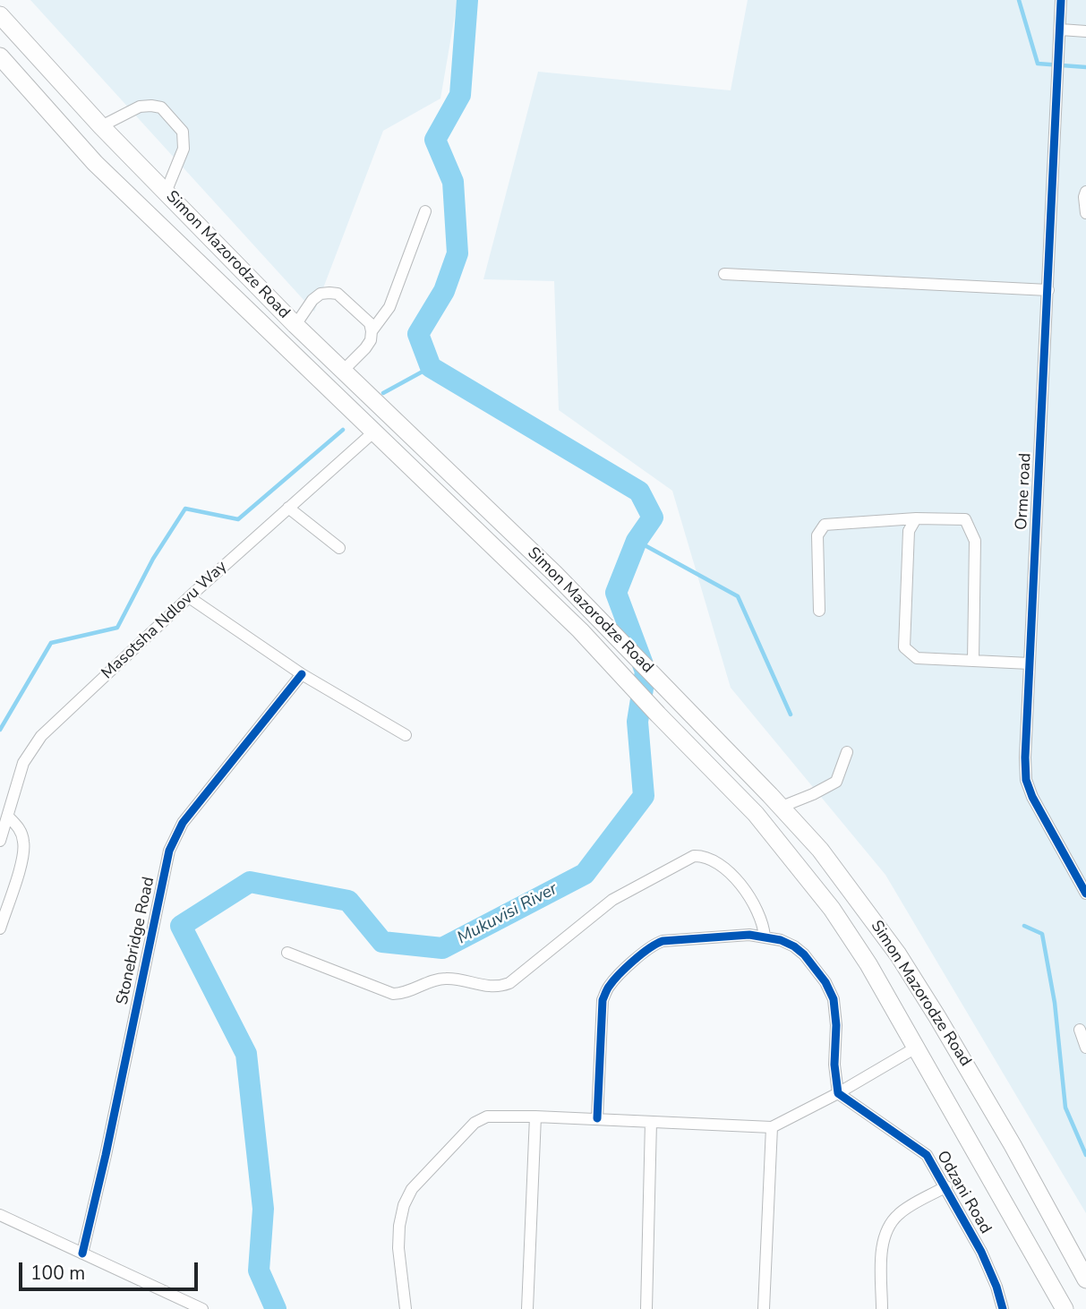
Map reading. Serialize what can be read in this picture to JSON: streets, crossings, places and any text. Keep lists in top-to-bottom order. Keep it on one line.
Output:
{"streets":{"highway":["Simon Mazorodze Road"],"street":["Orme road","Masotsha Ndlovu Way","Stonebridge Road","Odzani Road"]},"crossings":[["Simon Mazorodze Road","Masotsha Ndlovu Way"]],"water":["Mukuvisi River"],"scale_bar":"100 m"}
